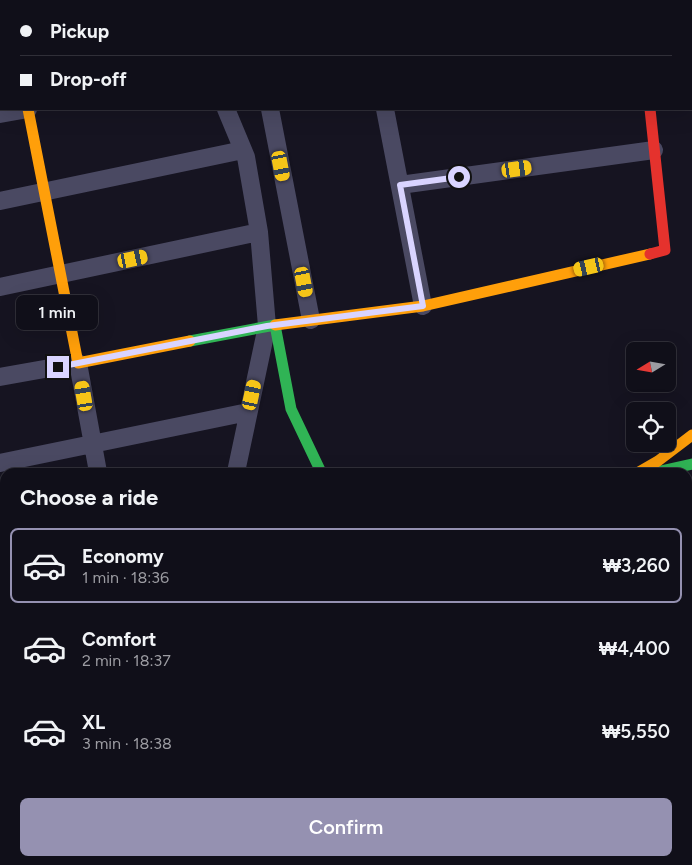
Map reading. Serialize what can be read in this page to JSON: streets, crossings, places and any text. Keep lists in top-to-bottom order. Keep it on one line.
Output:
{"north":"left","page":{"banner":["Pickup","Drop-off"],"bubble":"1 min","heading":"Choose a ride","list":[{"name":"Economy","note":"1 min · 18:36","value":"₩3,260"},{"name":"Comfort","note":"2 min · 18:37","value":"₩4,400"},{"name":"XL","note":"3 min · 18:38","value":"₩5,550"}],"buttons":"Confirm"}}
